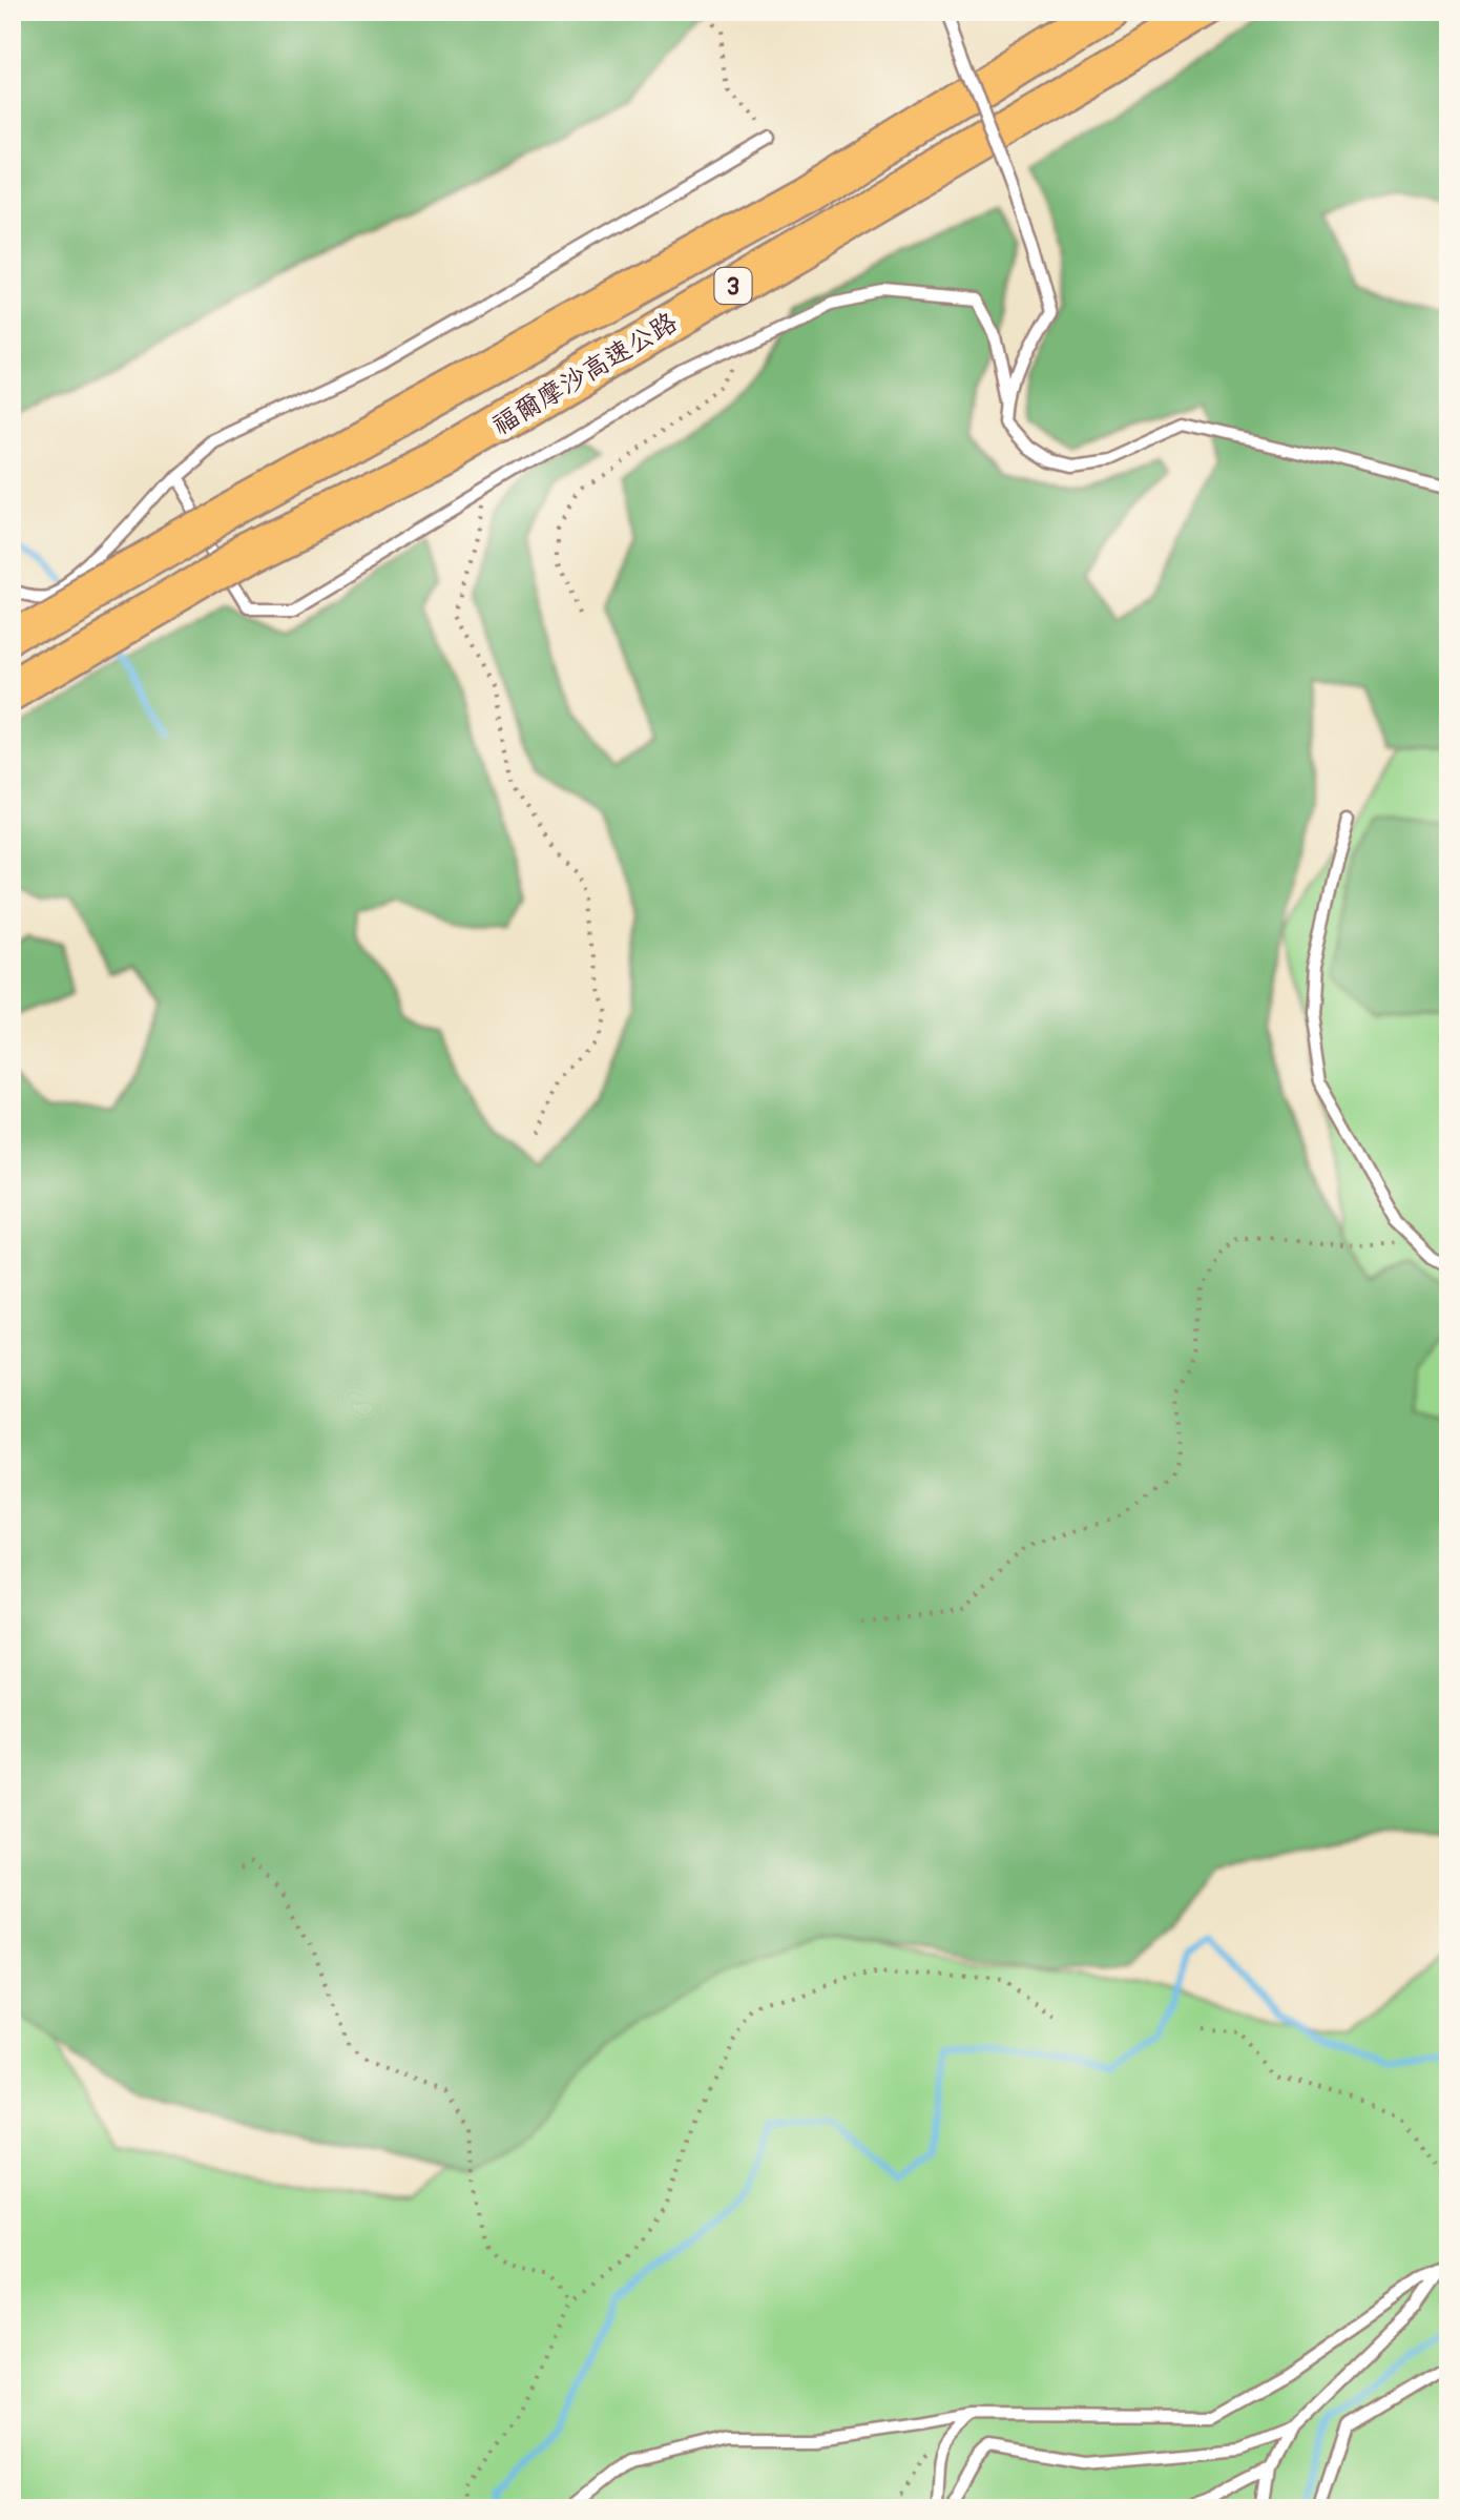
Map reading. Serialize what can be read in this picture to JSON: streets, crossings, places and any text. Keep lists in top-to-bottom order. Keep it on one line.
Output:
{"streets":{"highway":["3","福爾摩沙高速公路"]}}
